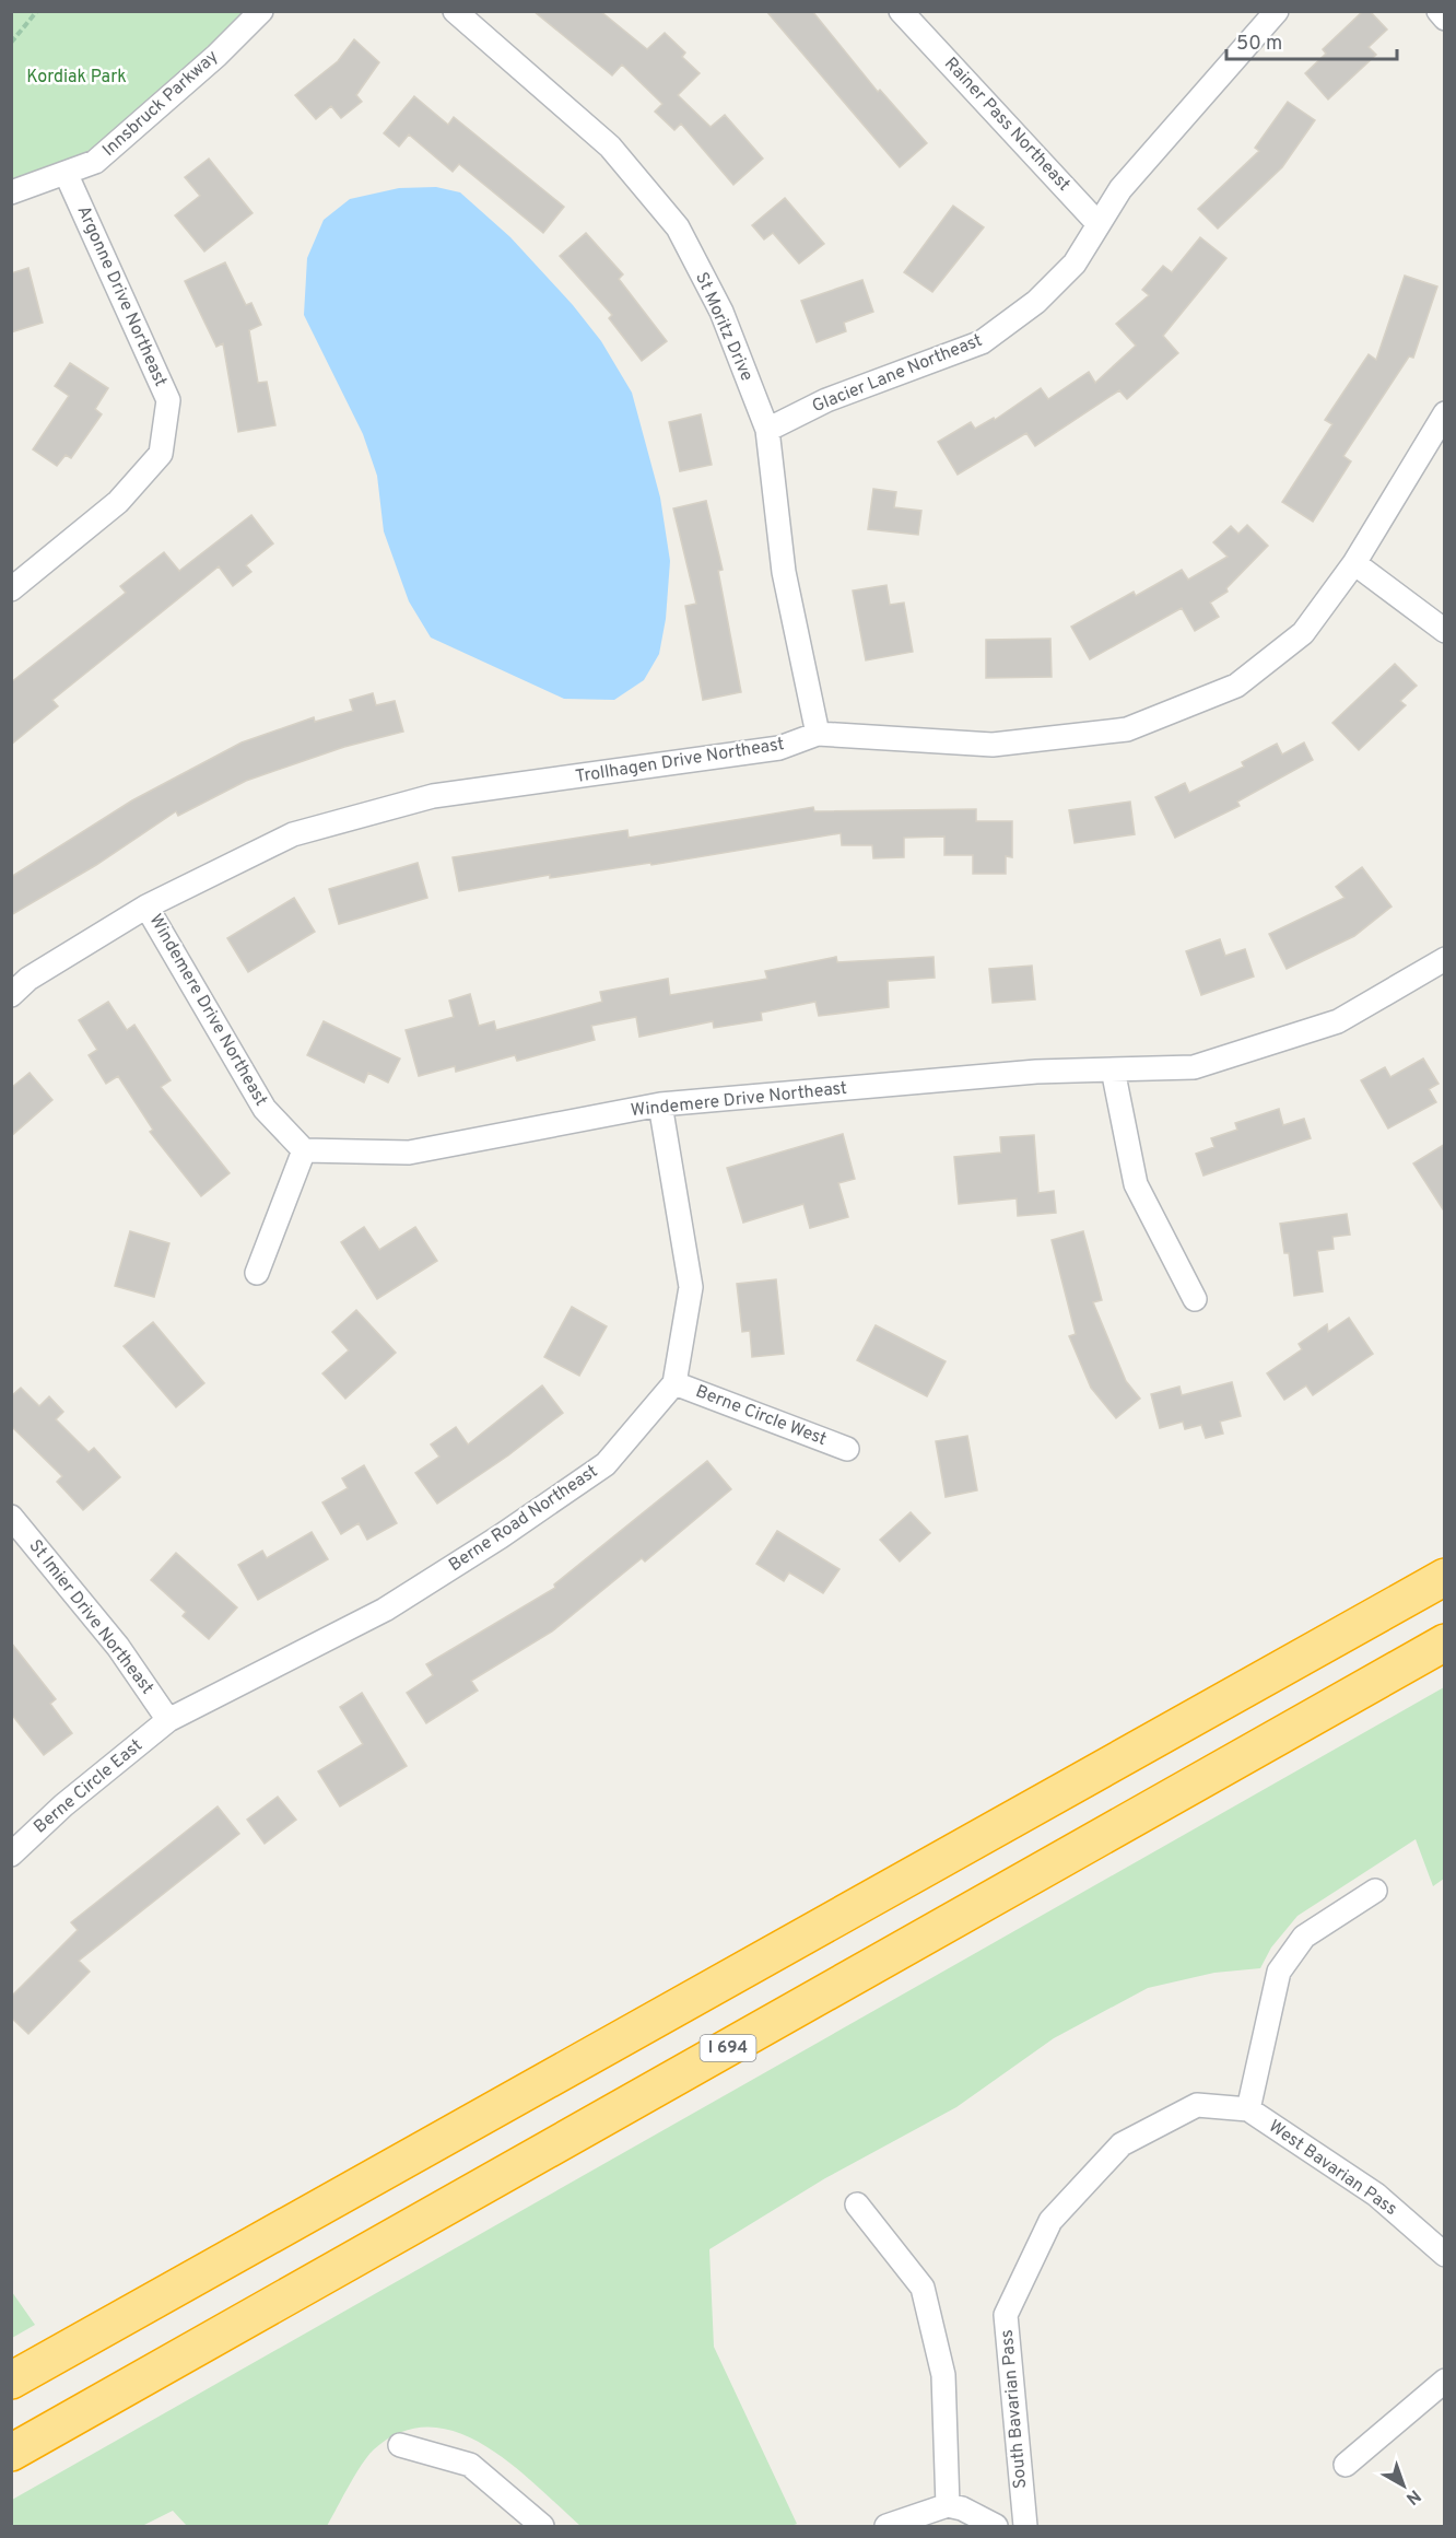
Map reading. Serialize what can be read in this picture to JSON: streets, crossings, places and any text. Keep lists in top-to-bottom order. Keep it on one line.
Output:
{"streets":{"highway":["I 694"],"street":["Innsbruck Parkway","Rainer Pass Northeast","Argonne Drive Northeast","St Moritz Drive","Glacier Lane Northeast","Trollhagen Drive Northeast","Windemere Drive Northeast","Berne Circle West","Berne Road Northeast","St Imier Drive Northeast","Berne Circle East","West Bavarian Pass","South Bavarian Pass"]},"crossings":[["Innsbruck Parkway","Argonne Drive Northeast"],["Rainer Pass Northeast","Glacier Lane Northeast"],["St Moritz Drive","Glacier Lane Northeast"],["St Moritz Drive","Trollhagen Drive Northeast"],["Trollhagen Drive Northeast","Windemere Drive Northeast"],["Berne Circle West","Berne Road Northeast"],["Berne Road Northeast","St Imier Drive Northeast"],["Berne Road Northeast","Berne Circle East"],["St Imier Drive Northeast","Berne Circle East"],["West Bavarian Pass","South Bavarian Pass"]],"parks":["Kordiak Park"],"scale_bar":"50 m","north":"bottom right"}
